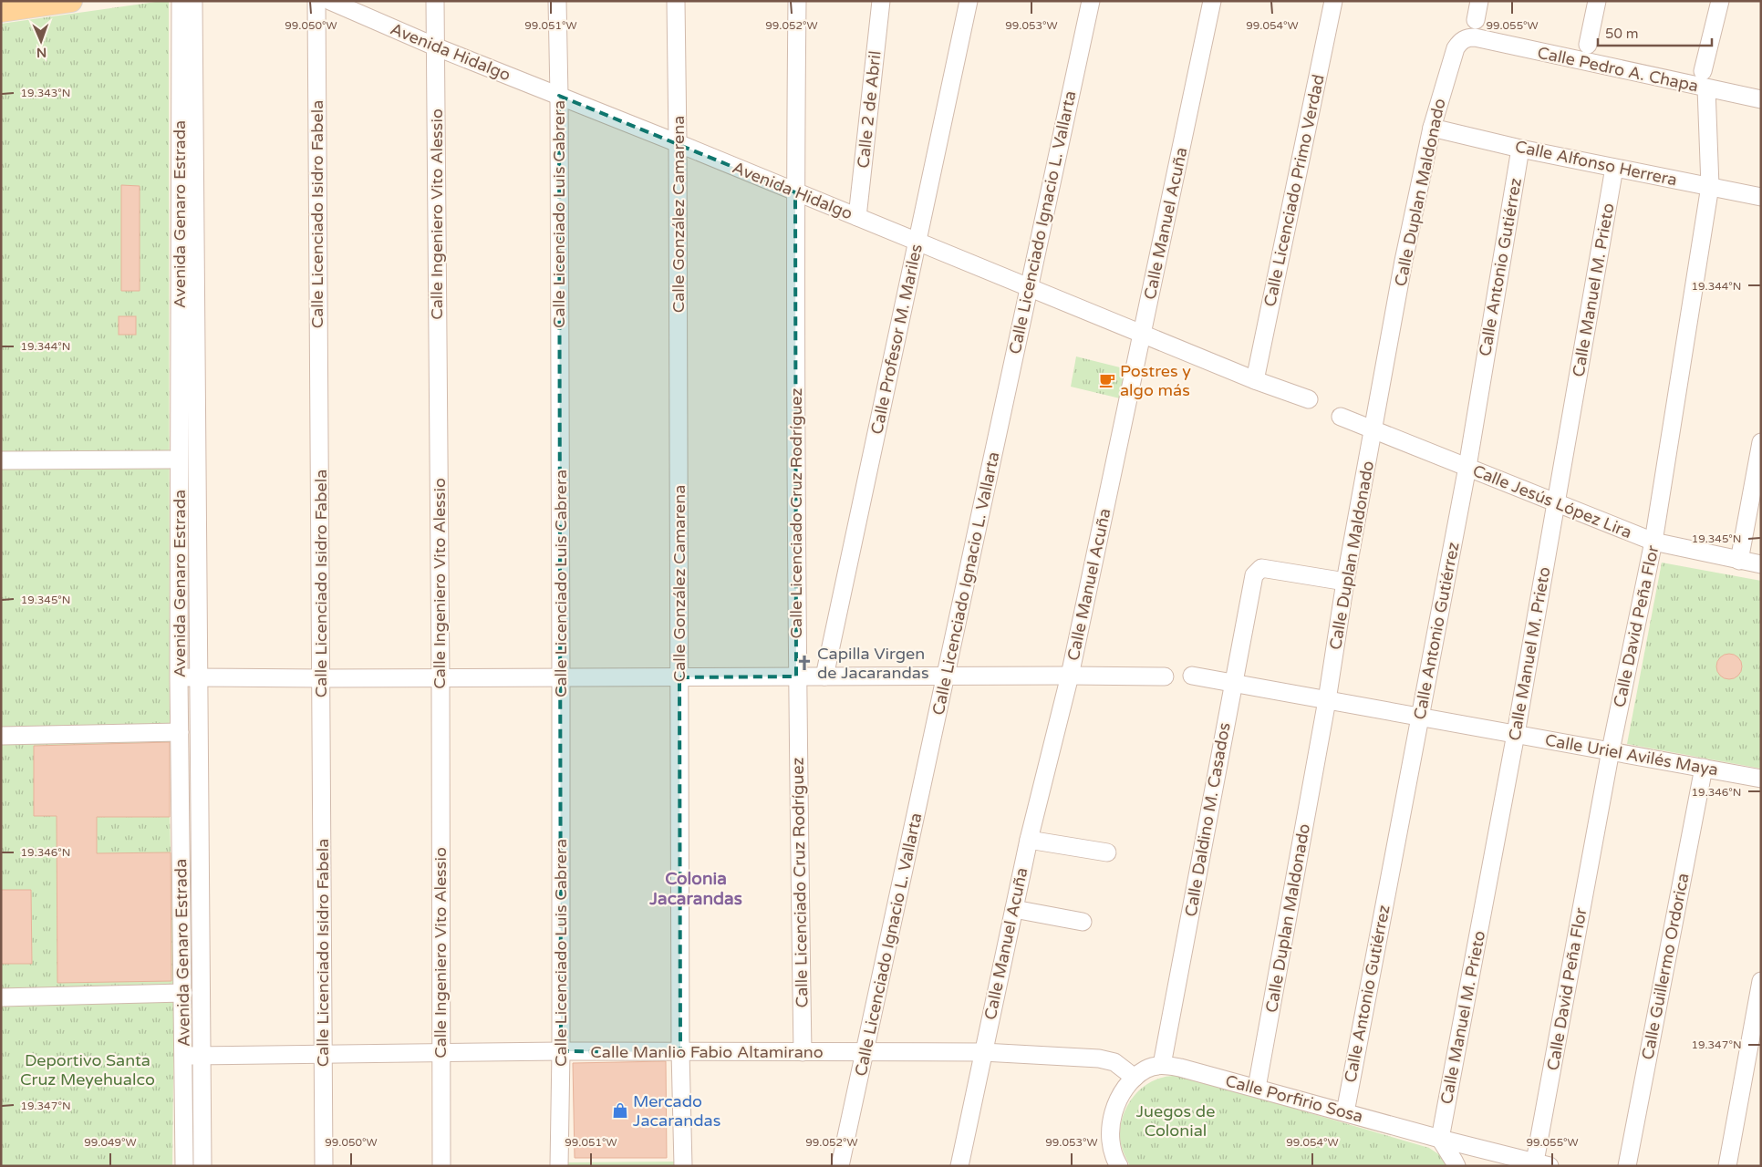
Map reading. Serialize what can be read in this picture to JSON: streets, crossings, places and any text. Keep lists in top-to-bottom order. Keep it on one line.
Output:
{"streets":{"street":["Avenida Hidalgo","Calle Pedro A. Chapa","Calle 2 de Abril","Calle Alfonso Herrera","Calle Licenciado Primo Verdad","Calle Duplan Maldonado","Avenida Genaro Estrada","Calle Licenciado Isidro Fabela","Calle Ingeniero Vito Alessio","Calle Licenciado Luis Cabrera","Calle González Camarena","Calle Licenciado Ignacio L. Vallarta","Calle Manuel Acuña","Calle Antonio Gutiérrez","Calle Manuel M. Prieto","Calle Profesor M. Mariles","Calle Jesús López Lira","Calle Licenciado Cruz Rodríguez","Calle David Peña Flor","Calle Uriel Avilés Maya","Calle Daldino M. Casados","Calle Guillermo Ordorica","Calle Manlio Fabio Altamirano","Calle Porfirio Sosa"]},"crossings":[["Avenida Hidalgo","Calle 2 de Abril"],["Avenida Hidalgo","Calle Licenciado Primo Verdad"],["Avenida Hidalgo","Calle Ingeniero Vito Alessio"],["Avenida Hidalgo","Calle Licenciado Luis Cabrera"],["Avenida Hidalgo","Calle González Camarena"],["Avenida Hidalgo","Calle Licenciado Ignacio L. Vallarta"],["Avenida Hidalgo","Calle Manuel Acuña"],["Avenida Hidalgo","Calle Profesor M. Mariles"],["Avenida Hidalgo","Calle Licenciado Cruz Rodríguez"],["Calle Pedro A. Chapa","Calle Duplan Maldonado"],["Calle Pedro A. Chapa","Calle David Peña Flor"],["Calle Alfonso Herrera","Calle Duplan Maldonado"],["Calle Alfonso Herrera","Calle Antonio Gutiérrez"],["Calle Alfonso Herrera","Calle Manuel M. Prieto"],["Calle Alfonso Herrera","Calle David Peña Flor"],["Calle Duplan Maldonado","Calle Jesús López Lira"],["Calle Duplan Maldonado","Calle Uriel Avilés Maya"],["Calle Duplan Maldonado","Calle Daldino M. Casados"],["Calle Duplan Maldonado","Calle Porfirio Sosa"],["Avenida Genaro Estrada","Calle Manlio Fabio Altamirano"],["Calle Licenciado Isidro Fabela","Calle Manlio Fabio Altamirano"],["Calle Ingeniero Vito Alessio","Calle Manlio Fabio Altamirano"],["Calle Licenciado Luis Cabrera","Calle Manlio Fabio Altamirano"],["Calle González Camarena","Calle Manlio Fabio Altamirano"],["Calle Licenciado Ignacio L. Vallarta","Calle Manlio Fabio Altamirano"],["Calle Manuel Acuña","Calle Manlio Fabio Altamirano"],["Calle Antonio Gutiérrez","Calle Jesús López Lira"],["Calle Antonio Gutiérrez","Calle Uriel Avilés Maya"],["Calle Antonio Gutiérrez","Calle Porfirio Sosa"],["Calle Manuel M. Prieto","Calle Jesús López Lira"],["Calle Manuel M. Prieto","Calle Uriel Avilés Maya"],["Calle Manuel M. Prieto","Calle Porfirio Sosa"],["Calle Jesús López Lira","Calle David Peña Flor"],["Calle Licenciado Cruz Rodríguez","Calle Manlio Fabio Altamirano"],["Calle David Peña Flor","Calle Uriel Avilés Maya"],["Calle David Peña Flor","Calle Porfirio Sosa"],["Calle Uriel Avilés Maya","Calle Daldino M. Casados"],["Calle Uriel Avilés Maya","Calle Guillermo Ordorica"],["Calle Daldino M. Casados","Calle Porfirio Sosa"]],"districts":["Colonia Jacarandas"],"parks":["Deportivo Santa Cruz Meyehualco","Juegos de Colonial"],"places":{"cafe":["Postres y algo más"],"church":["Capilla Virgen de Jacarandas"],"shop":["Mercado Jacarandas"]},"scale_bar":"50 m","north":"bottom","coordinates":["99.050°W","99.051°W","99.052°W","99.053°W","99.054°W","99.055°W","19.343°N","19.344°N","19.345°N","19.346°N","19.347°N","99.049°W"]}
